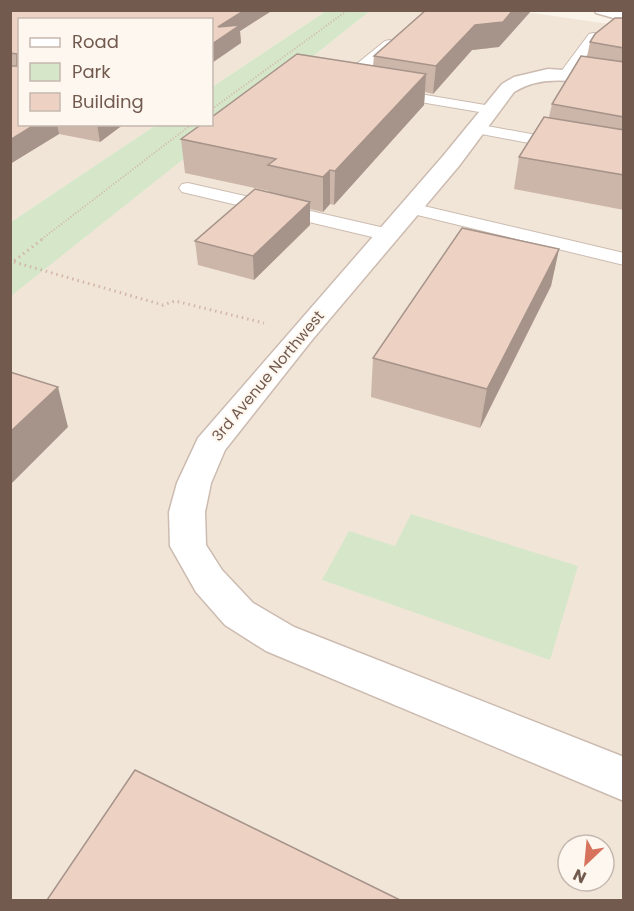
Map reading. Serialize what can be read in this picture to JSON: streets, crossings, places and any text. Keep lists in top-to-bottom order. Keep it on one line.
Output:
{"streets":{"street":["3rd Avenue Northwest"]},"legend":["Road","Park","Building"],"north":"bottom left"}
